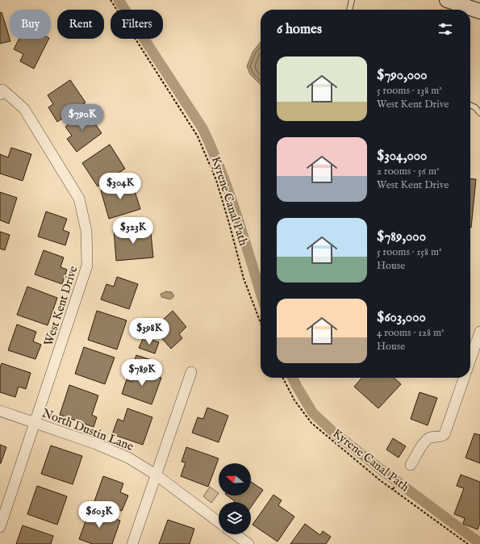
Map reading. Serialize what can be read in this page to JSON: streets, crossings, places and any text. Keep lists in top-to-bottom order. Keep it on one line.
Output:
{"streets":{"street":["West Kent Drive","North Dustin Lane"],"path":["Kyrene Canal Path"]},"crossings":[["West Kent Drive","North Dustin Lane"]],"north":"left","page":{"chip":["Buy","Rent","Filters"],"heading":"6 homes","list":[{"name":"$790,000","note":"5 rooms · 138 m² · West Kent Drive"},{"name":"$304,000","note":"2 rooms · 56 m² · West Kent Drive"},{"name":"$789,000","note":"5 rooms · 158 m² · House"},{"name":"$603,000","note":"4 rooms · 128 m² · House"}],"price":["$790K","$304K","$323K","$398K","$789K","$603K"]}}
